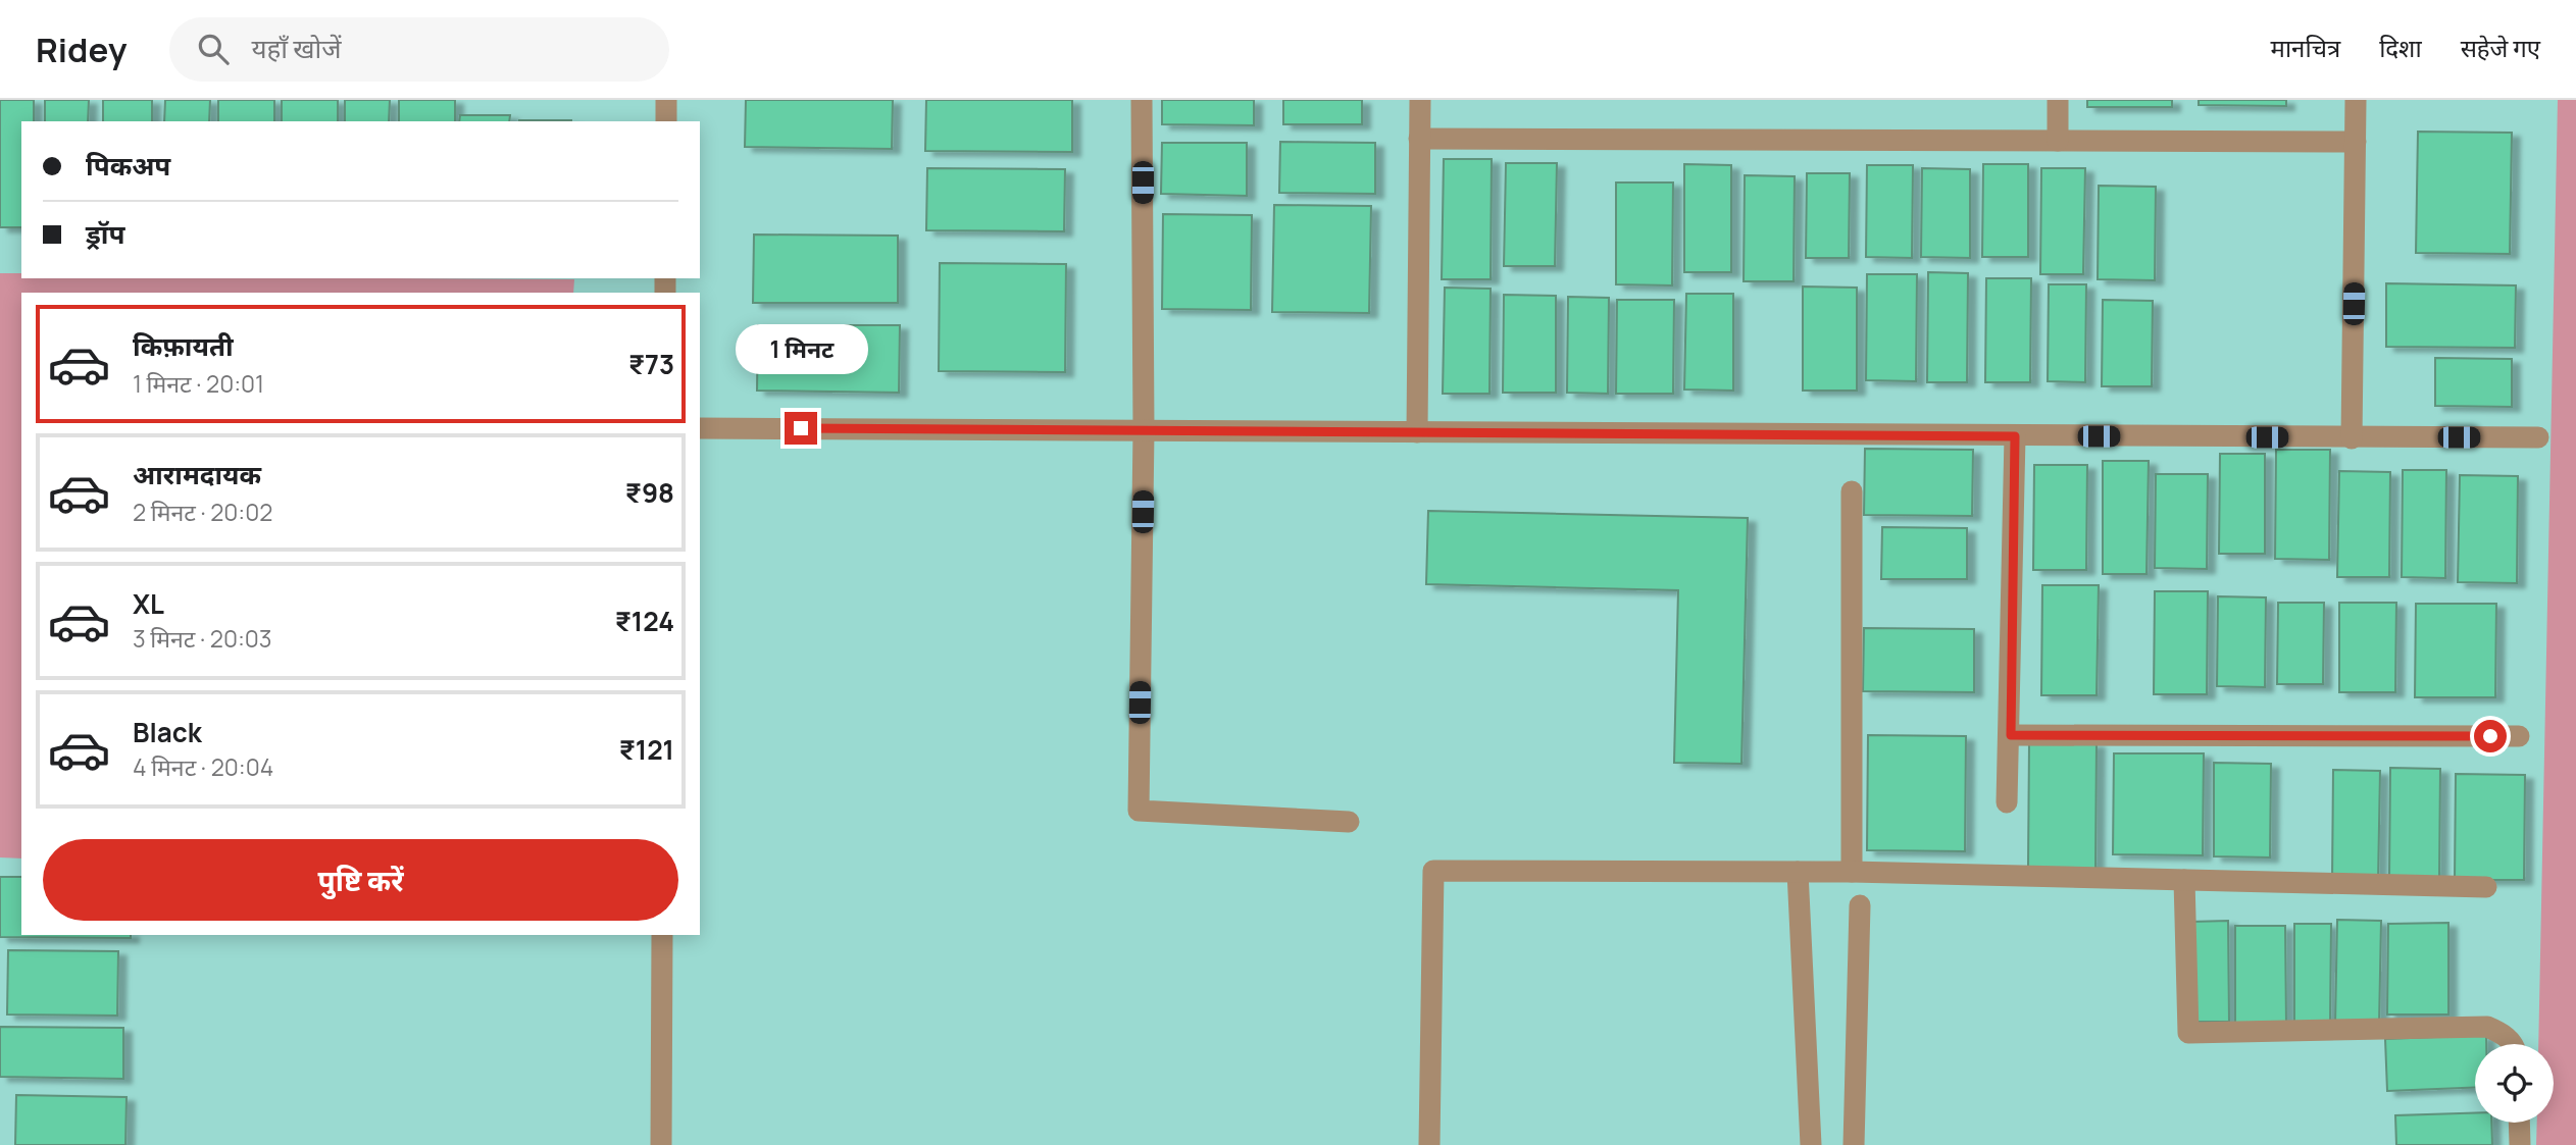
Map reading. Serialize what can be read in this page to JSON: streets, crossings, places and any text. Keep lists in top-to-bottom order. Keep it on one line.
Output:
{"page":{"header":"Ridey","search":"यहाँ खोजें","nav":["मानचित्र","दिशा","सहेजे गए"],"banner":["पिकअप","ड्रॉप"],"list":[{"name":"किफ़ायती","note":"1 मिनट · 20:01","value":"₹73"},{"name":"आरामदायक","note":"2 मिनट · 20:02","value":"₹98"},{"name":"XL","note":"3 मिनट · 20:03","value":"₹124"},{"name":"Black","note":"4 मिनट · 20:04","value":"₹121"}],"bubble":"1 मिनट","buttons":"पुष्टि करें"}}
